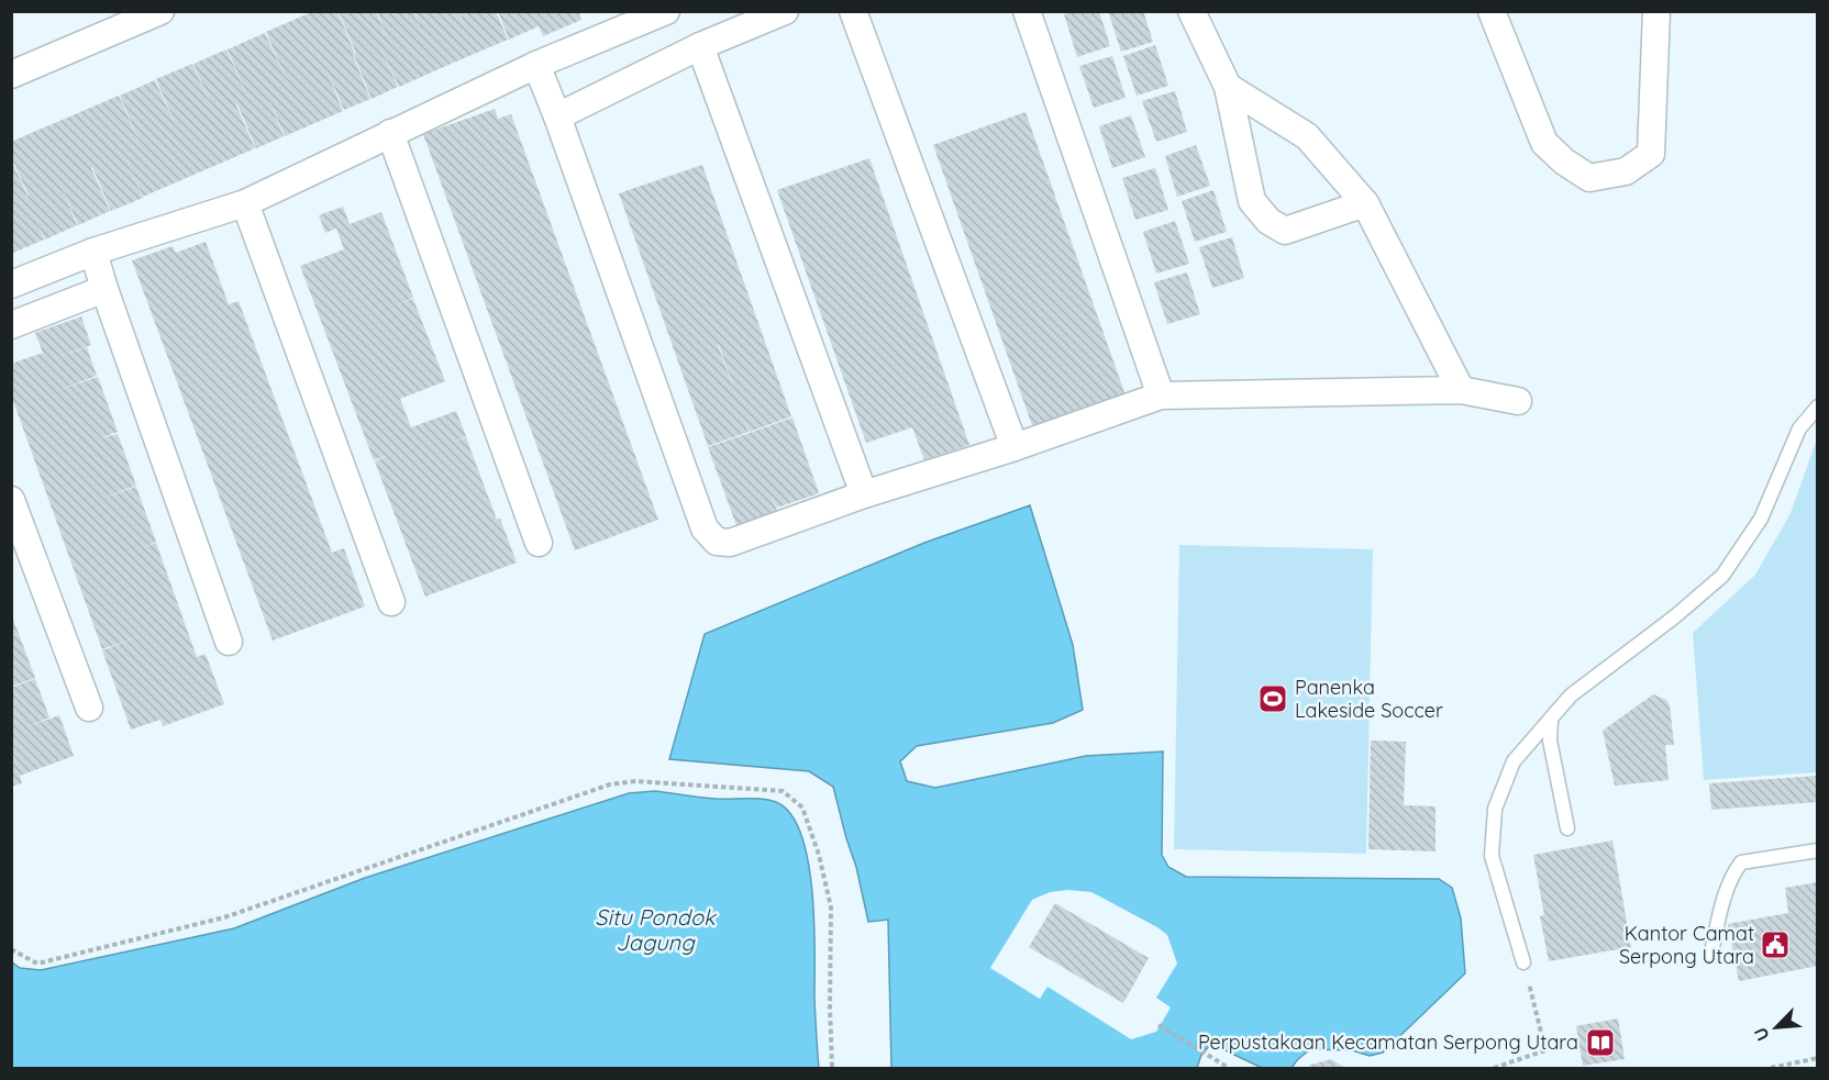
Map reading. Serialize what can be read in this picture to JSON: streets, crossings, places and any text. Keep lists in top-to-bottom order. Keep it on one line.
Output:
{"water":["Situ Pondok Jagung"],"places":{"sports":["Panenka Lakeside Soccer"],"public building":["Kantor Camat Serpong Utara"],"library":["Perpustakaan Kecamatan Serpong Utara"]},"north":"bottom left"}
